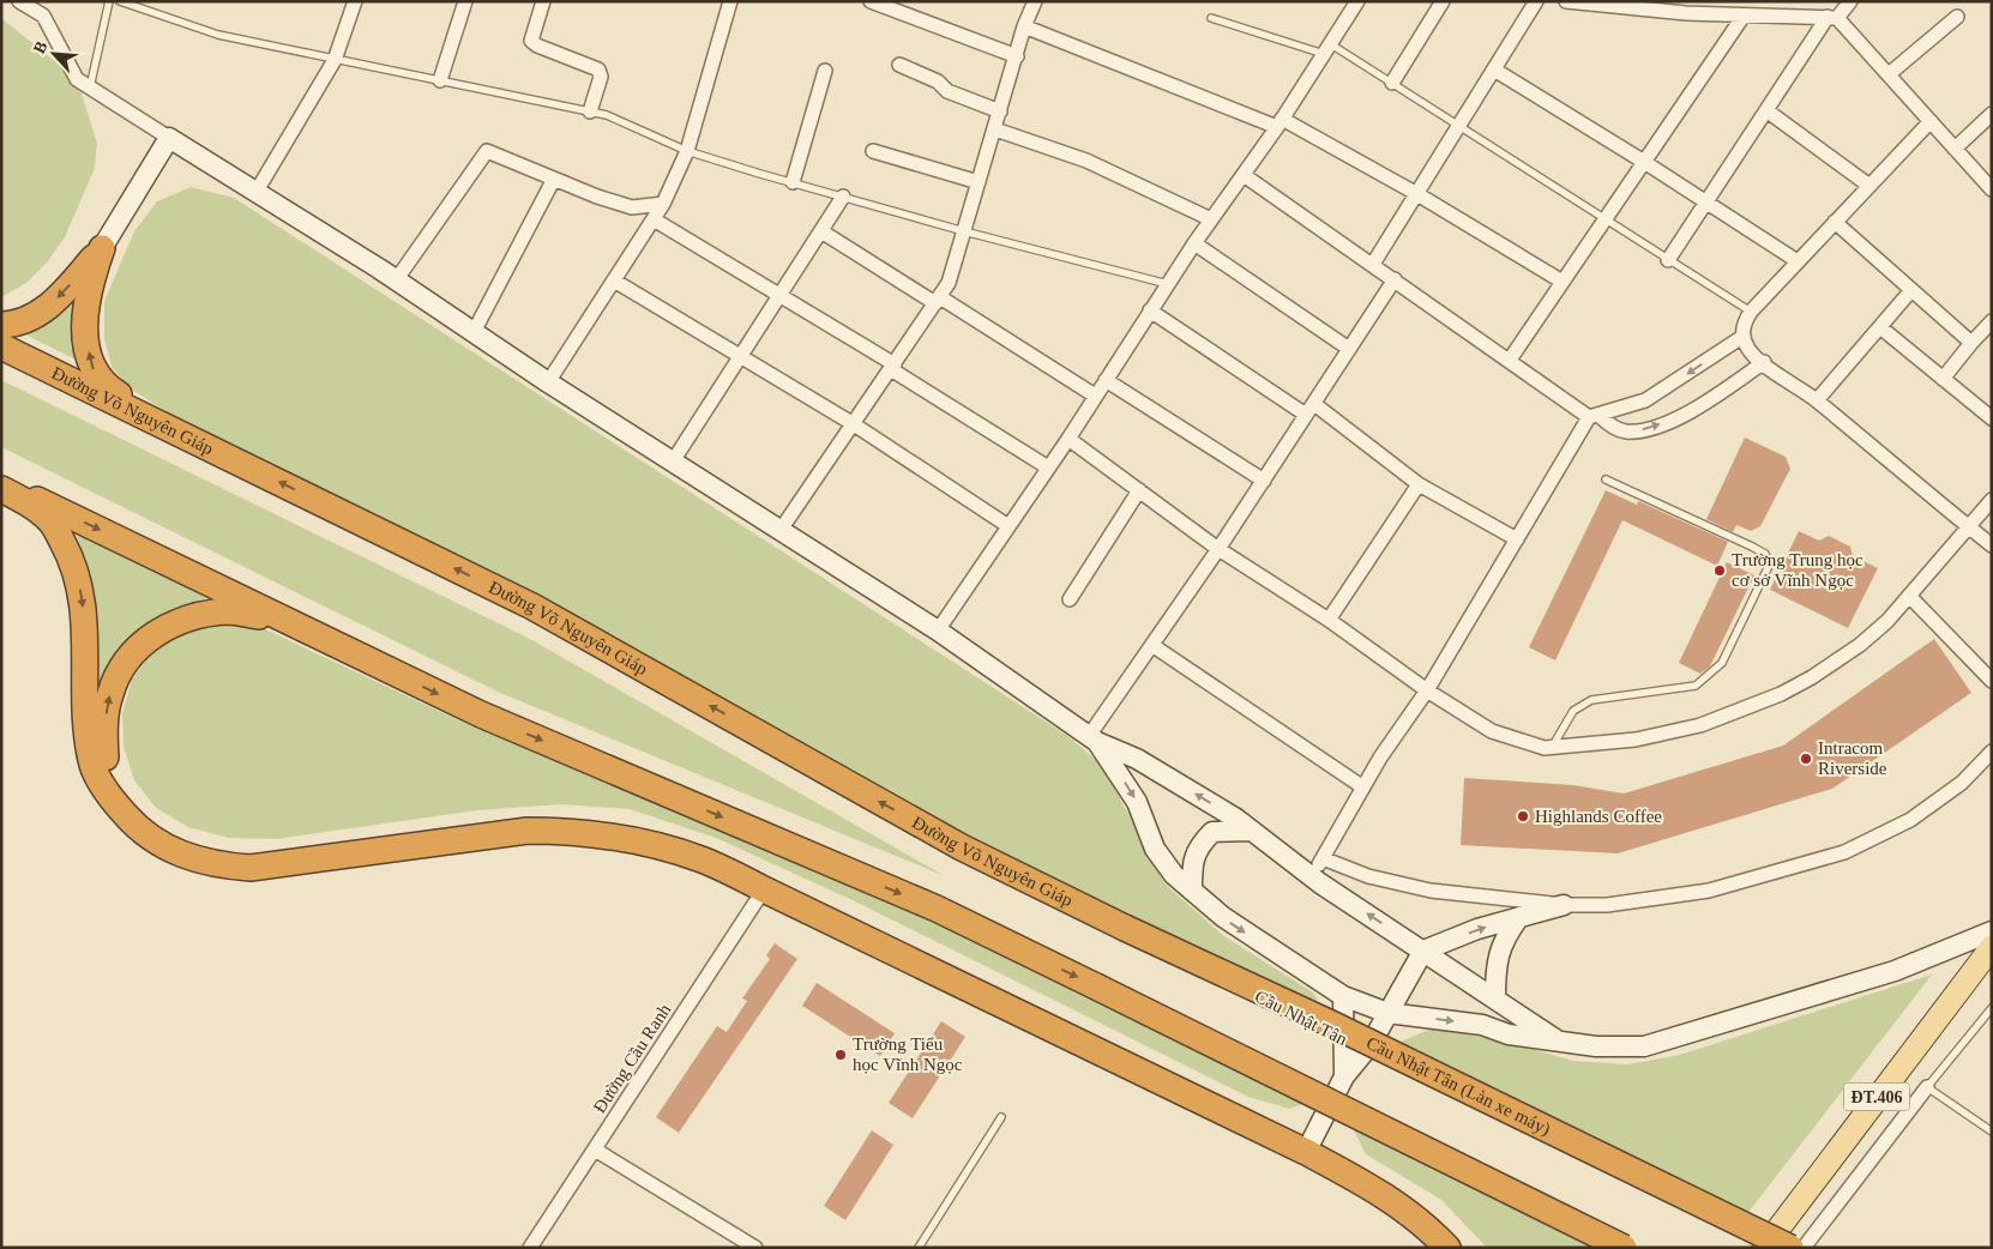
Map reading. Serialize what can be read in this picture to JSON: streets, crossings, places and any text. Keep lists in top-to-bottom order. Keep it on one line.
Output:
{"streets":{"highway":["Đường Võ Nguyên Giáp","Cầu Nhật Tân","Cầu Nhật Tân (Làn xe máy)"],"main road":["ĐT.406"],"street":["Đường Cầu Ranh"]},"crossings":[["Đường Võ Nguyên Giáp","Cầu Nhật Tân"],["Đường Võ Nguyên Giáp","Cầu Nhật Tân (Làn xe máy)"],["Cầu Nhật Tân","Cầu Nhật Tân (Làn xe máy)"],["Cầu Nhật Tân","ĐT.406"]],"places":["Trường Trung học cơ sở Vĩnh Ngọc","Intracom Riverside","Highlands Coffee","Trường Tiểu học Vĩnh Ngọc"],"north":"top left"}
